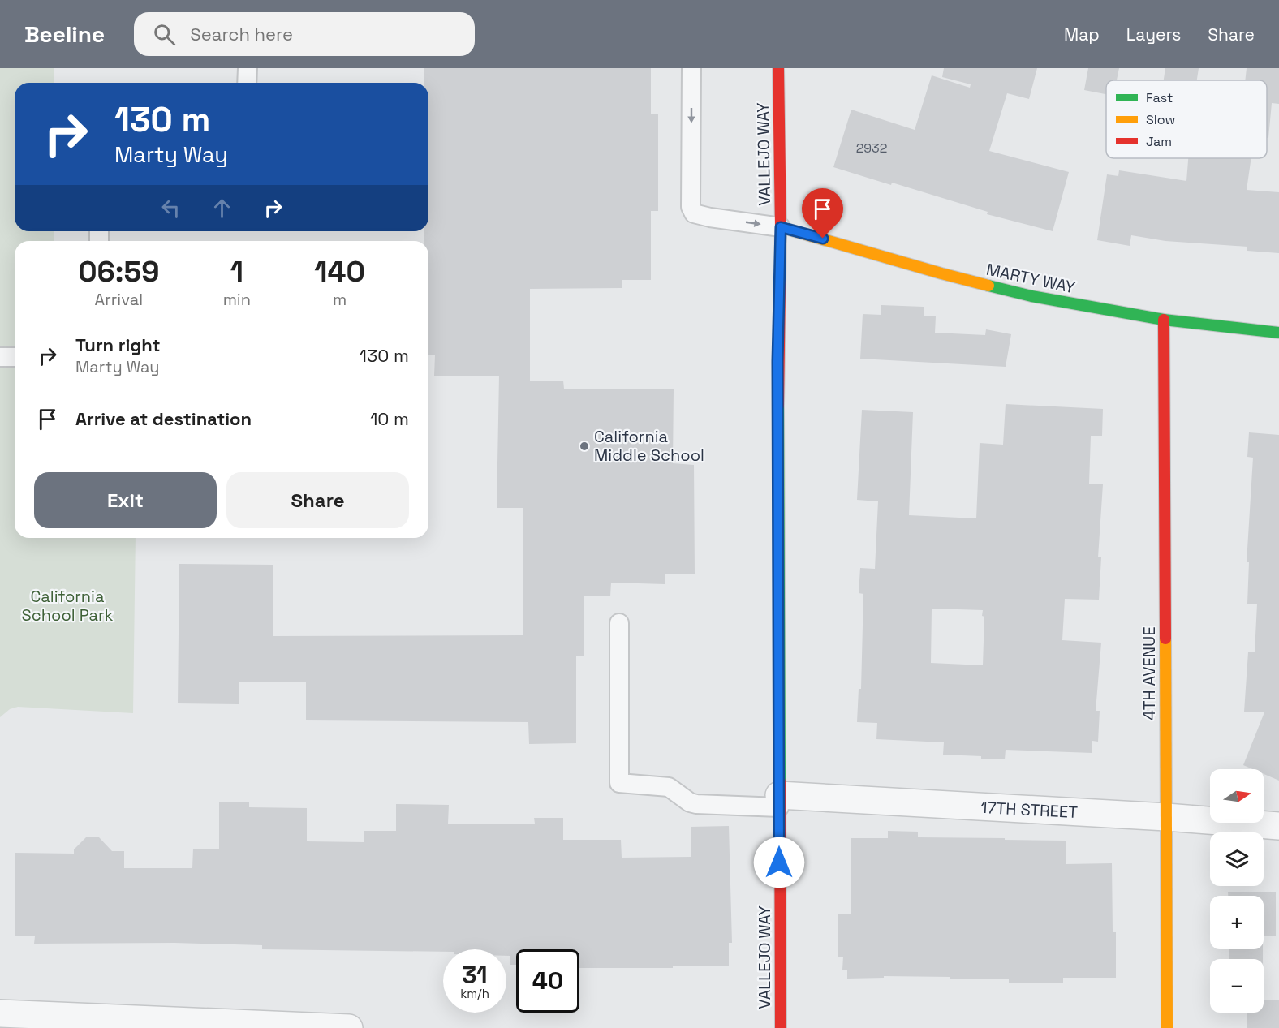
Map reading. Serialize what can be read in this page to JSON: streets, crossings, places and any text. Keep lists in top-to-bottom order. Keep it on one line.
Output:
{"streets":{"street":["VALLEJO WAY","MARTY WAY","4TH AVENUE","17TH STREET"]},"crossings":[["VALLEJO WAY","MARTY WAY"],["VALLEJO WAY","17TH STREET"],["MARTY WAY","4TH AVENUE"],["4TH AVENUE","17TH STREET"]],"parks":["California School Park"],"places":["California Middle School"],"house_numbers":["2932"],"legend":["Fast","Slow","Jam"],"north":"right","page":{"header":"Beeline","search":"Search here","nav":["Map","Layers","Share"],"turn":["130 m","Marty Way"],"eta":["06:59","Arrival","1","min","140","m"],"list":[{"name":"Turn right","note":"Marty Way","value":"130 m"},{"name":"Arrive at destination","value":"10 m"}],"buttons":["Exit","Share"],"map_buttons":["+","−"],"speed":"31 km/h","limit":"40"}}
